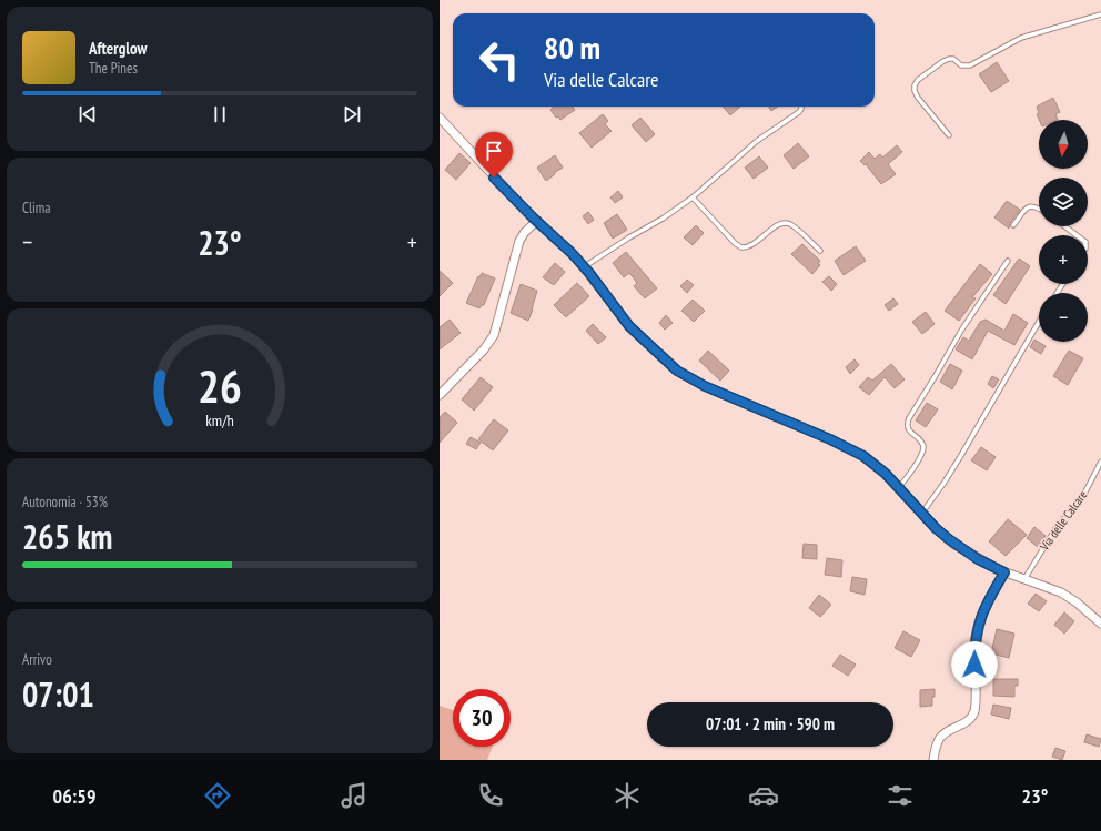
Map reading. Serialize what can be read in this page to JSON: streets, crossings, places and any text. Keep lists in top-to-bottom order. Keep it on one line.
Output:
{"streets":{"lane":["Via delle Calcare"]},"north":"bottom","page":{"turn":["80 m","Via delle Calcare"],"song":["Afterglow","The Pines"],"map_buttons":["+","−"],"tile":["Clima",["Autonomia · 53%","265 km"],["Arrivo","07:01"]],"heat":["−","23°","+"],"limit":"30","trip":"07:01 · 2 min · 590 m","tabs":["06:59","23°"],"gauge":["26","km/h"]}}
